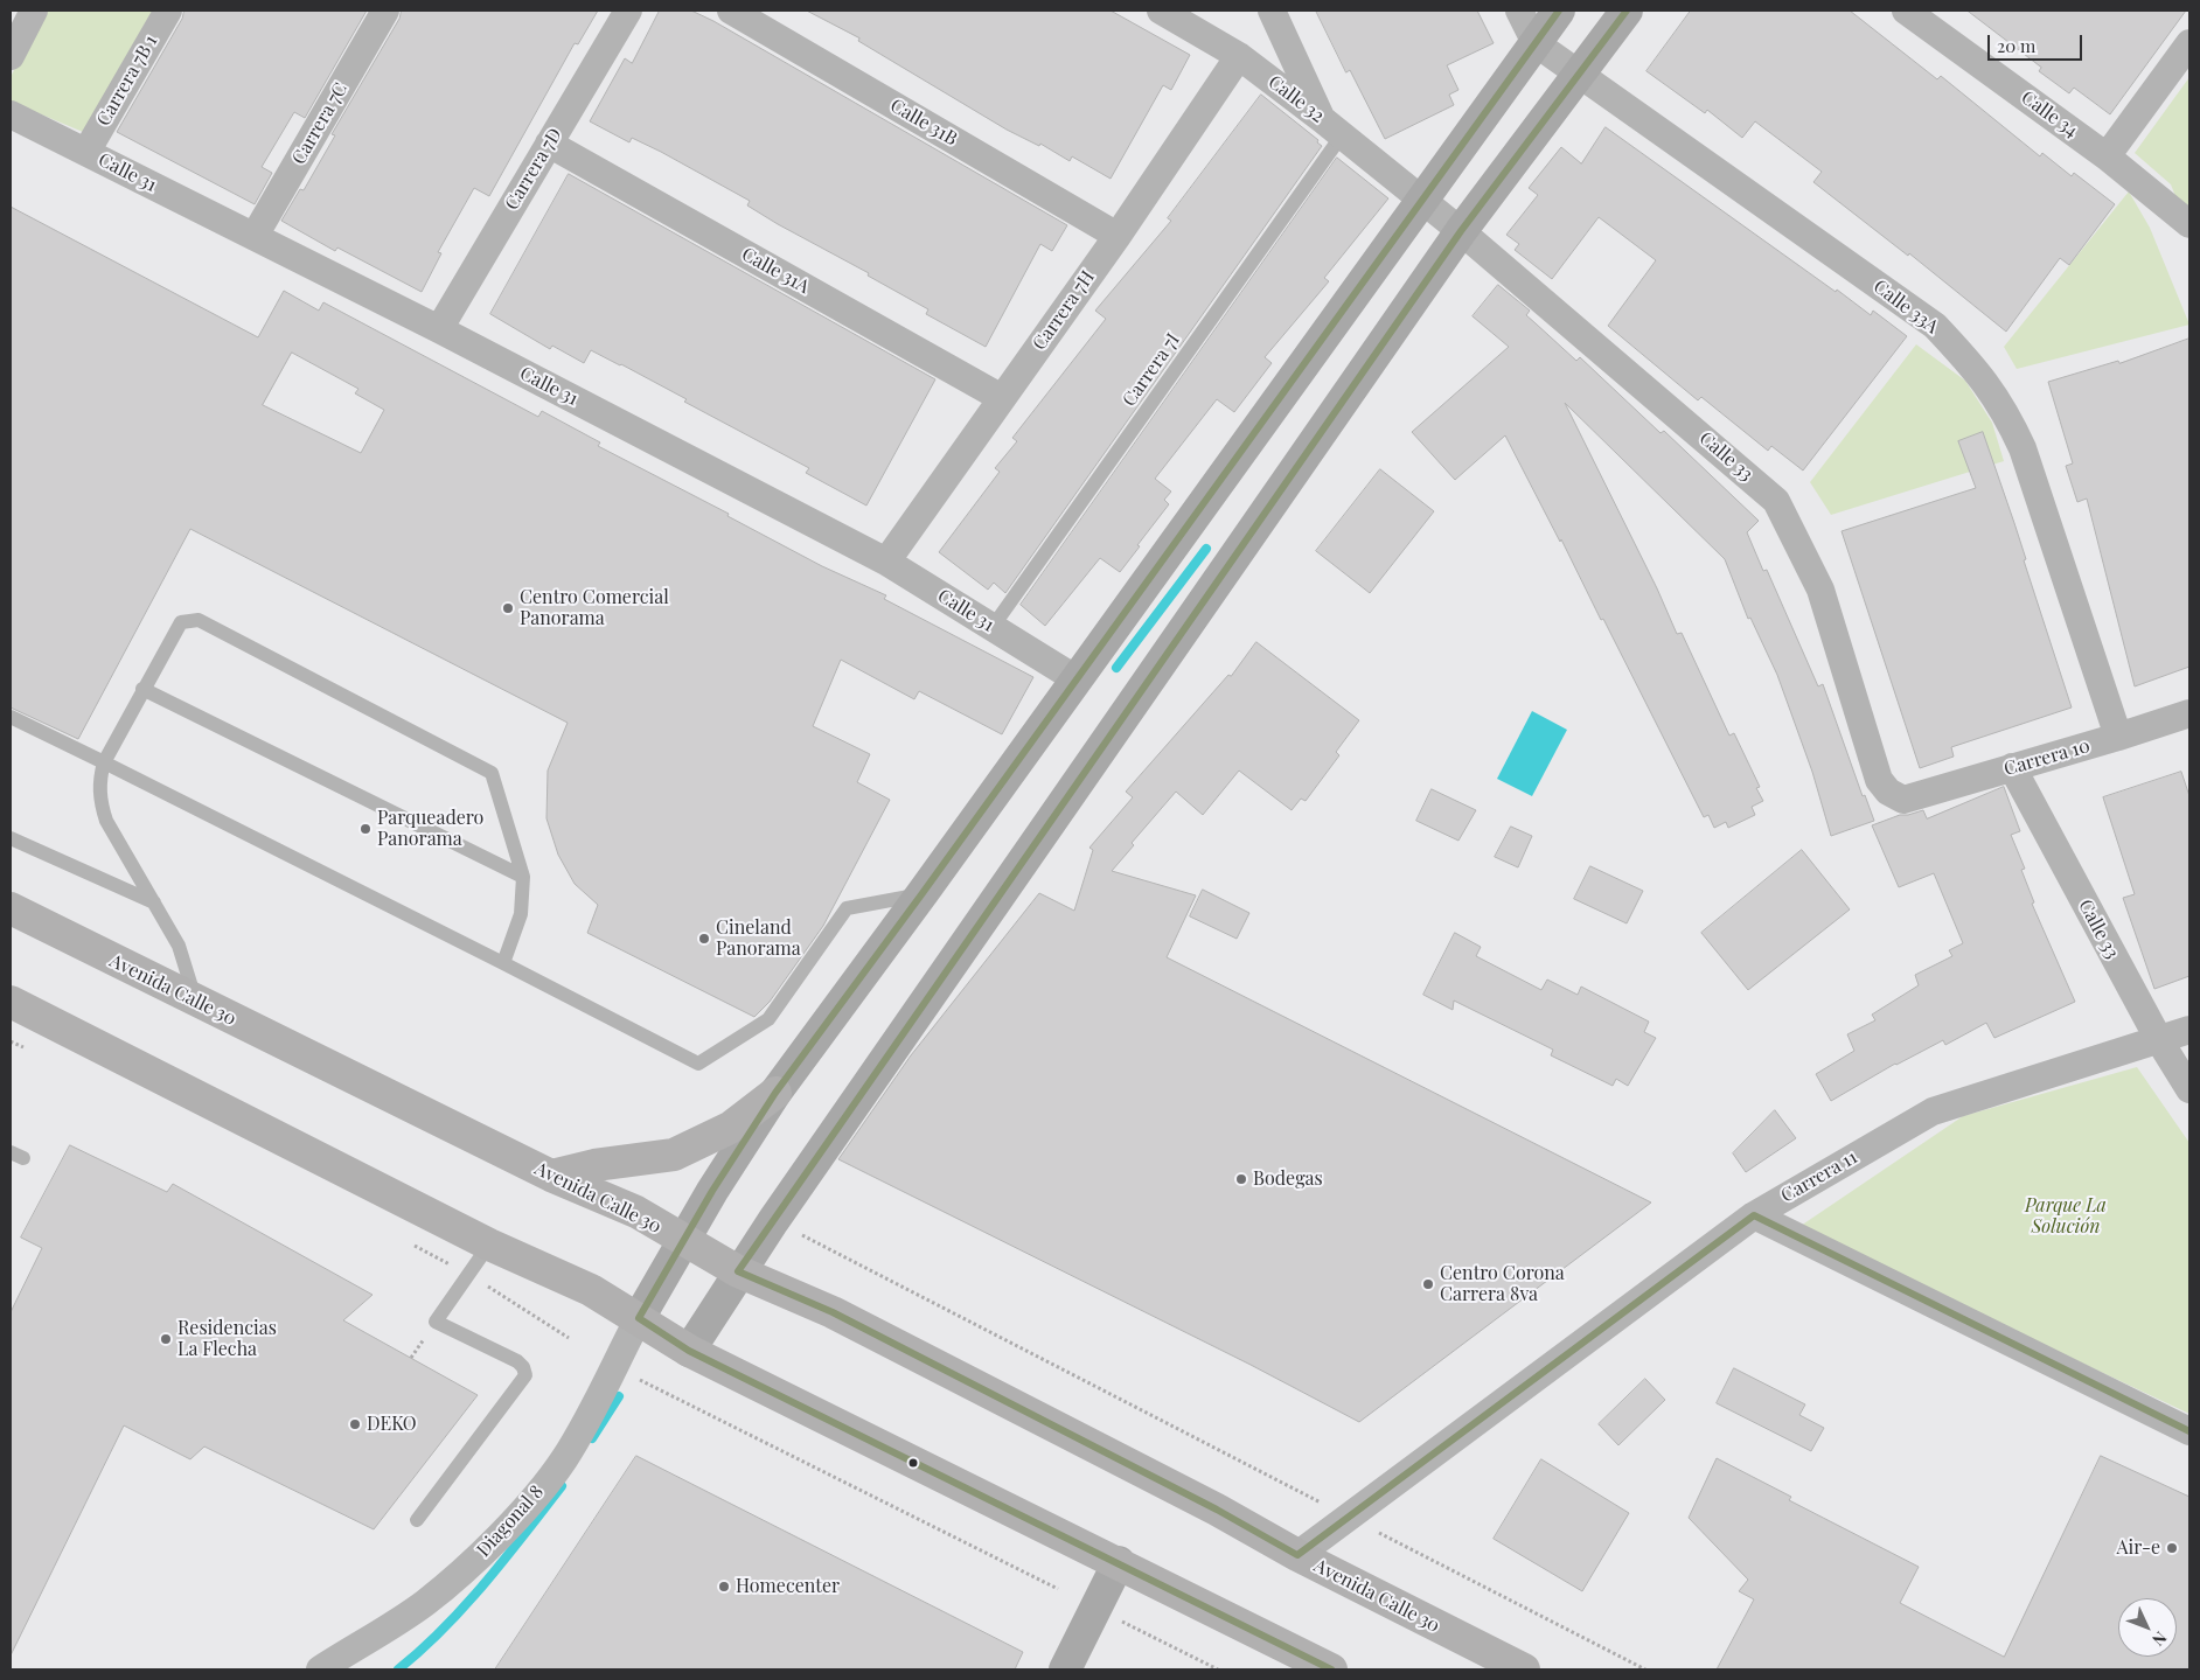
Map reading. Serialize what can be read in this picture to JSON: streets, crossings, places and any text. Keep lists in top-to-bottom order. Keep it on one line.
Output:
{"streets":{"highway":["Avenida Calle 30"],"street":["Carrera 7B 1","Calle 32","Calle 34","Calle 31B","Carrera 7C","Carrera 7D","Calle 31","Calle 31A","Calle 33A","Carrera 7H","Calle 33","Carrera 10","Carrera 11","Diagonal 8"],"lane":["Carrera 7I"]},"crossings":[["Carrera 7B 1","Calle 31"],["Calle 32","Carrera 7H"],["Calle 32","Carrera 7I"],["Calle 32","Calle 33"],["Calle 31B","Carrera 7H"],["Carrera 7C","Calle 31"],["Carrera 7D","Calle 31"],["Carrera 7D","Calle 31A"],["Calle 31","Carrera 7H"],["Calle 31","Carrera 7I"],["Calle 31A","Carrera 7H"],["Calle 33A","Carrera 10"],["Calle 33","Carrera 10"],["Calle 33","Carrera 11"],["Avenida Calle 30","Carrera 11"]],"parks":["Parque La Solución"],"places":["Centro Comercial Panorama","Parqueadero Panorama","Cineland Panorama","Bodegas","Centro Corona Carrera 8va","Residencias La Flecha","DEKO","Air-e","Homecenter"],"scale_bar":"20 m","north":"bottom right"}
